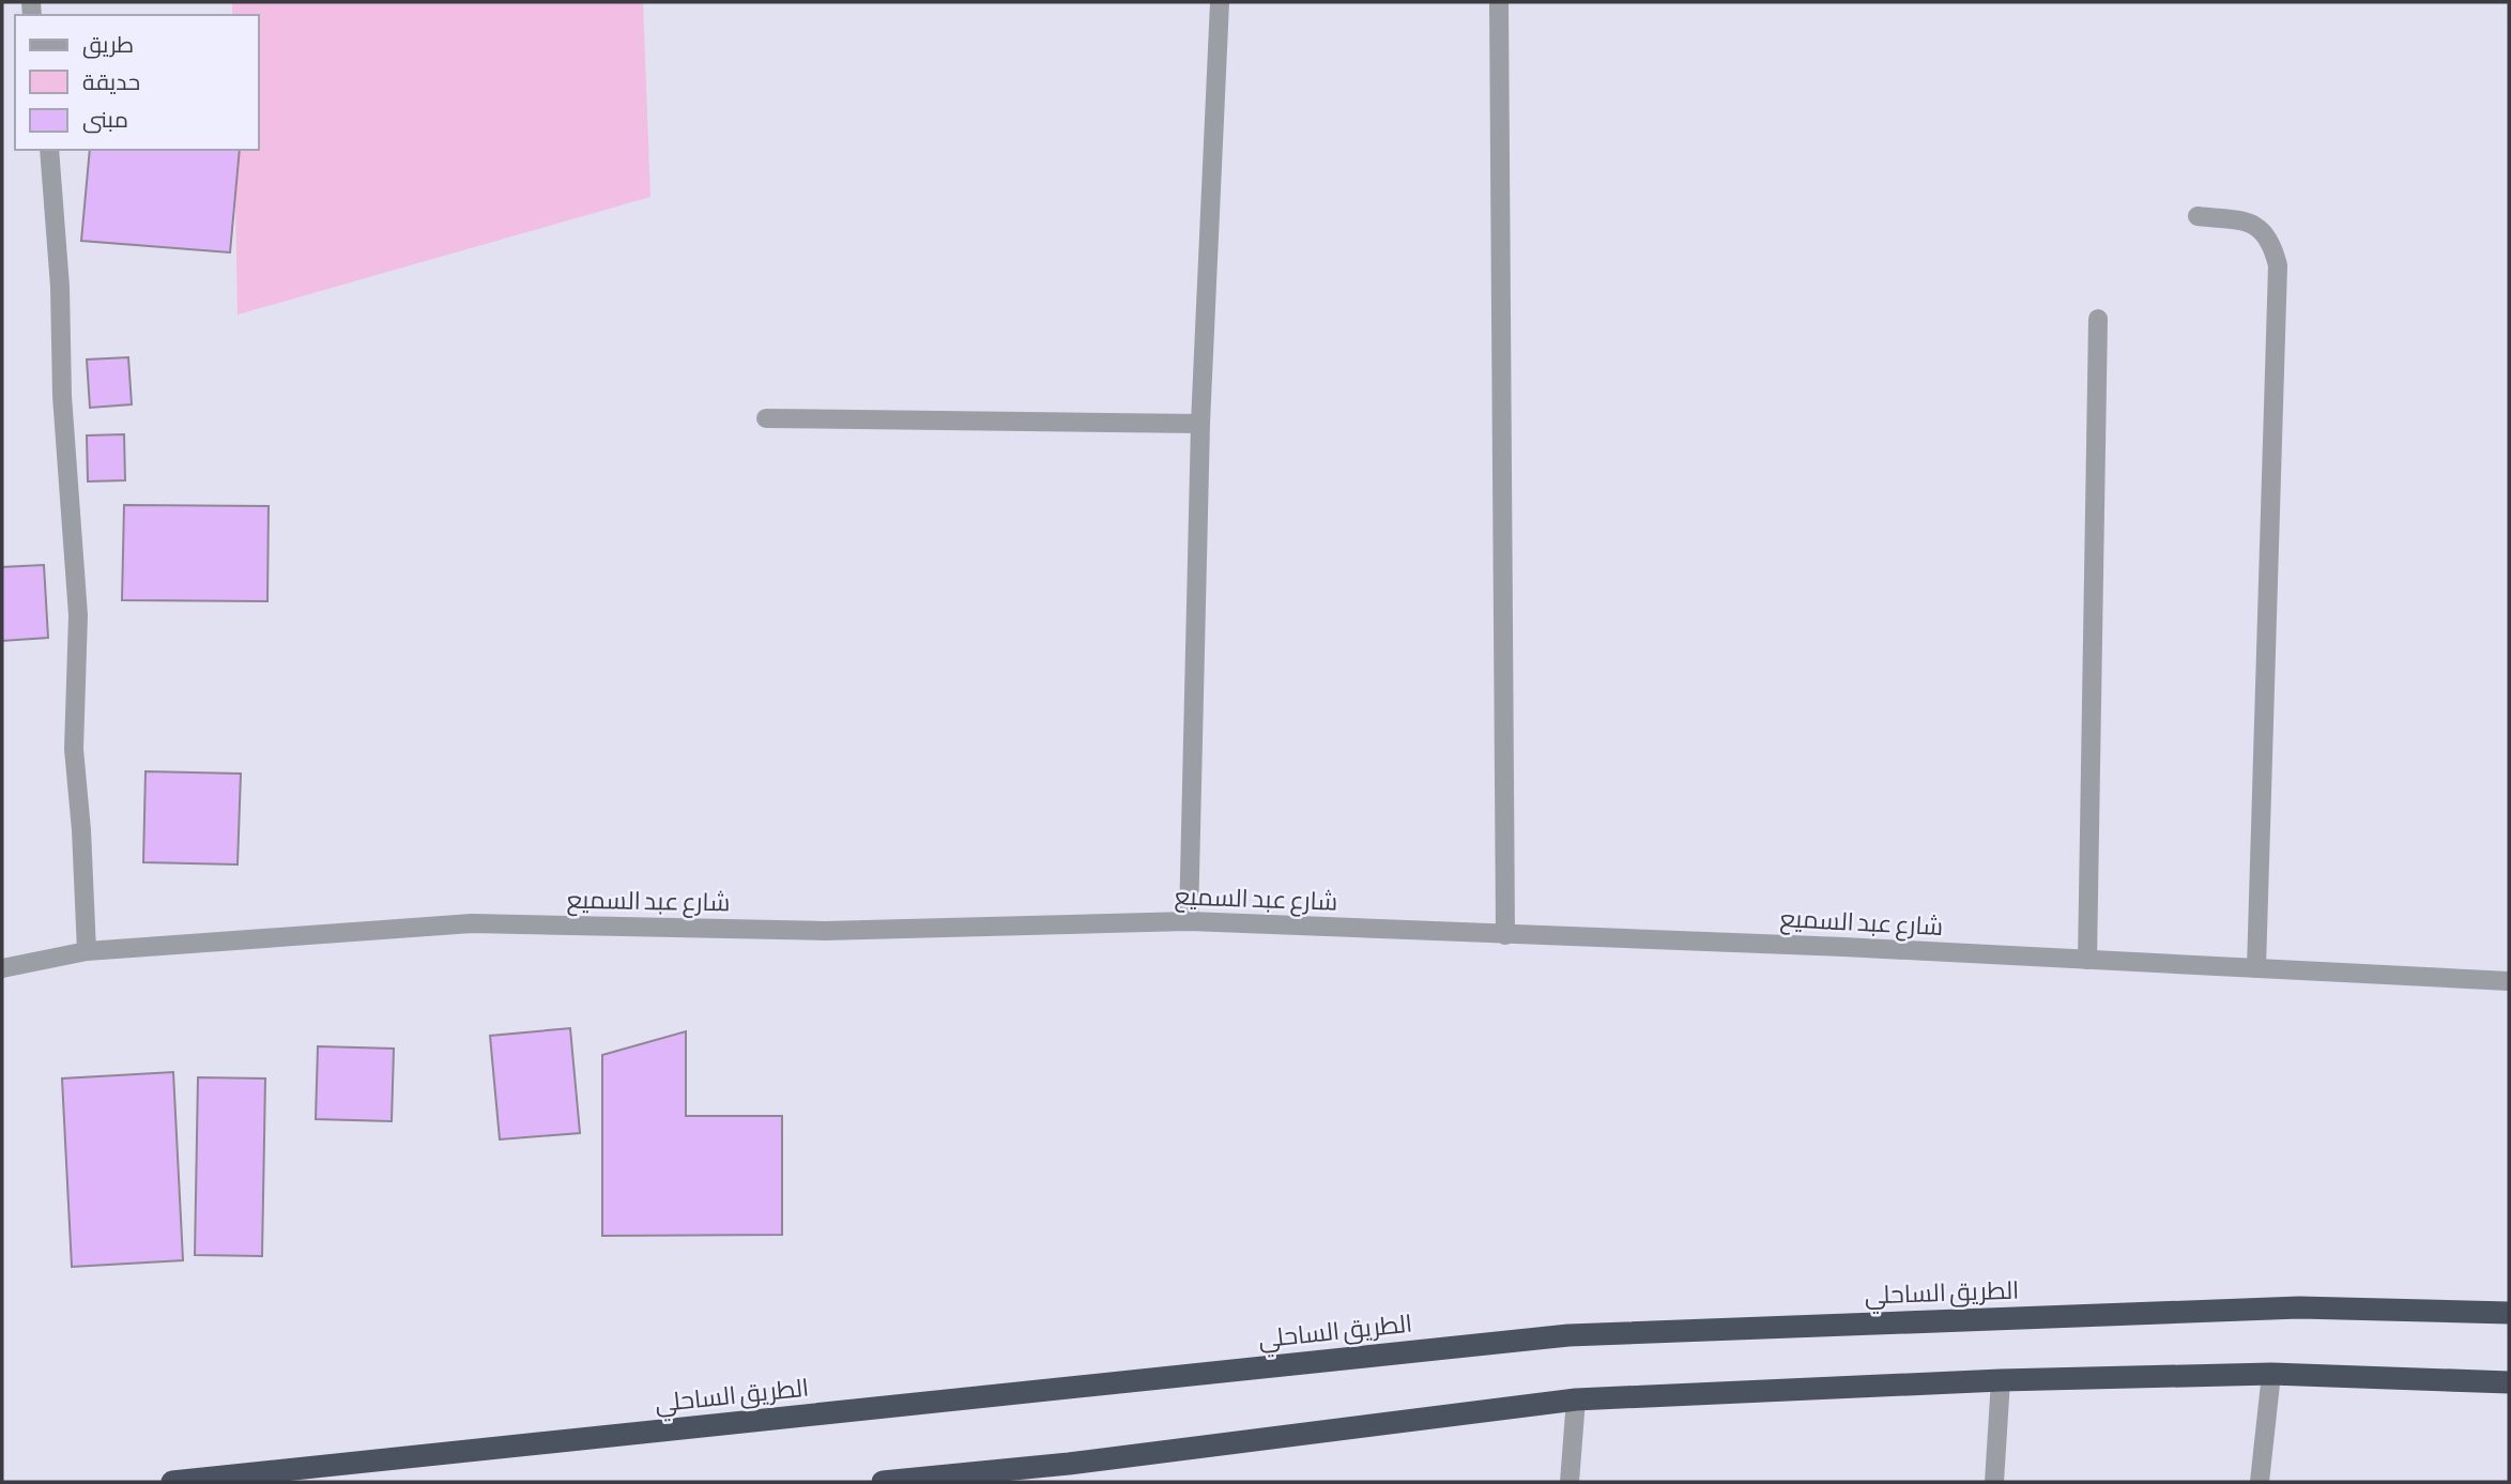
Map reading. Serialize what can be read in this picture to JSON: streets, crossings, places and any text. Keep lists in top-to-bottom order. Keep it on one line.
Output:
{"streets":{"highway":["الطريق الساحلي"],"street":["شارع عبد السميع"]},"legend":["طريق","حديقة","مبنى"]}
